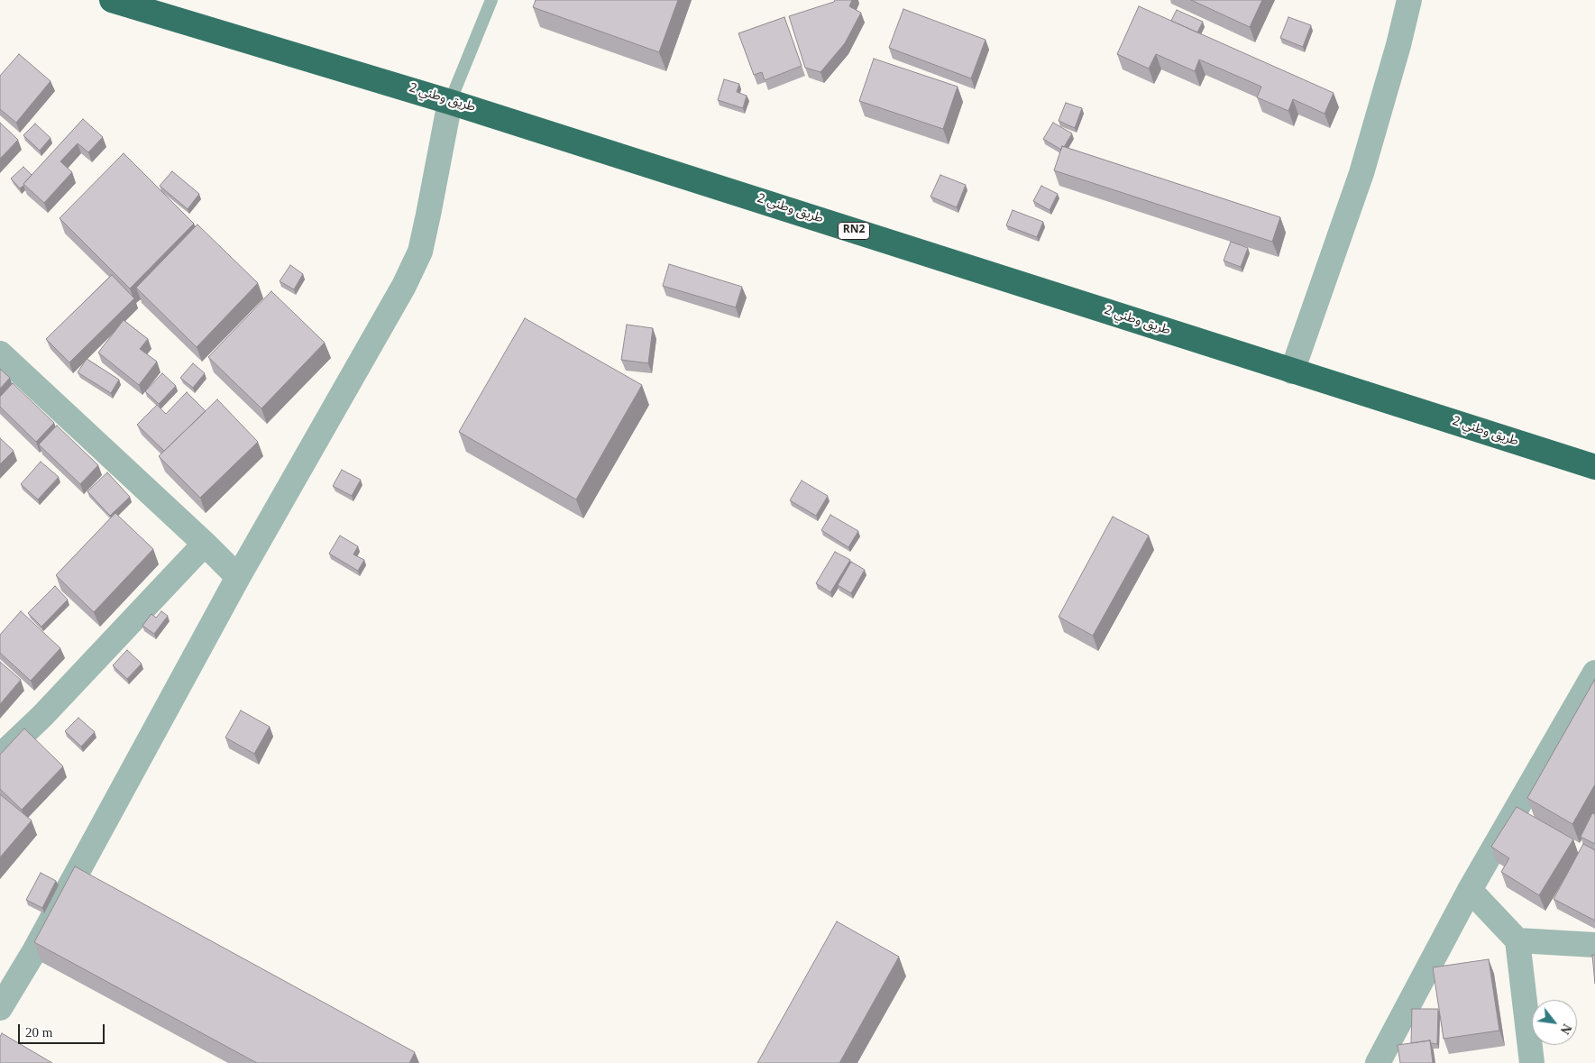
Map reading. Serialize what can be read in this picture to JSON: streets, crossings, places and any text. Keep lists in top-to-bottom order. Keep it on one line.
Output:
{"streets":{"highway":["طريق وطني 2","RN2"]},"scale_bar":"20 m","north":"bottom right"}
